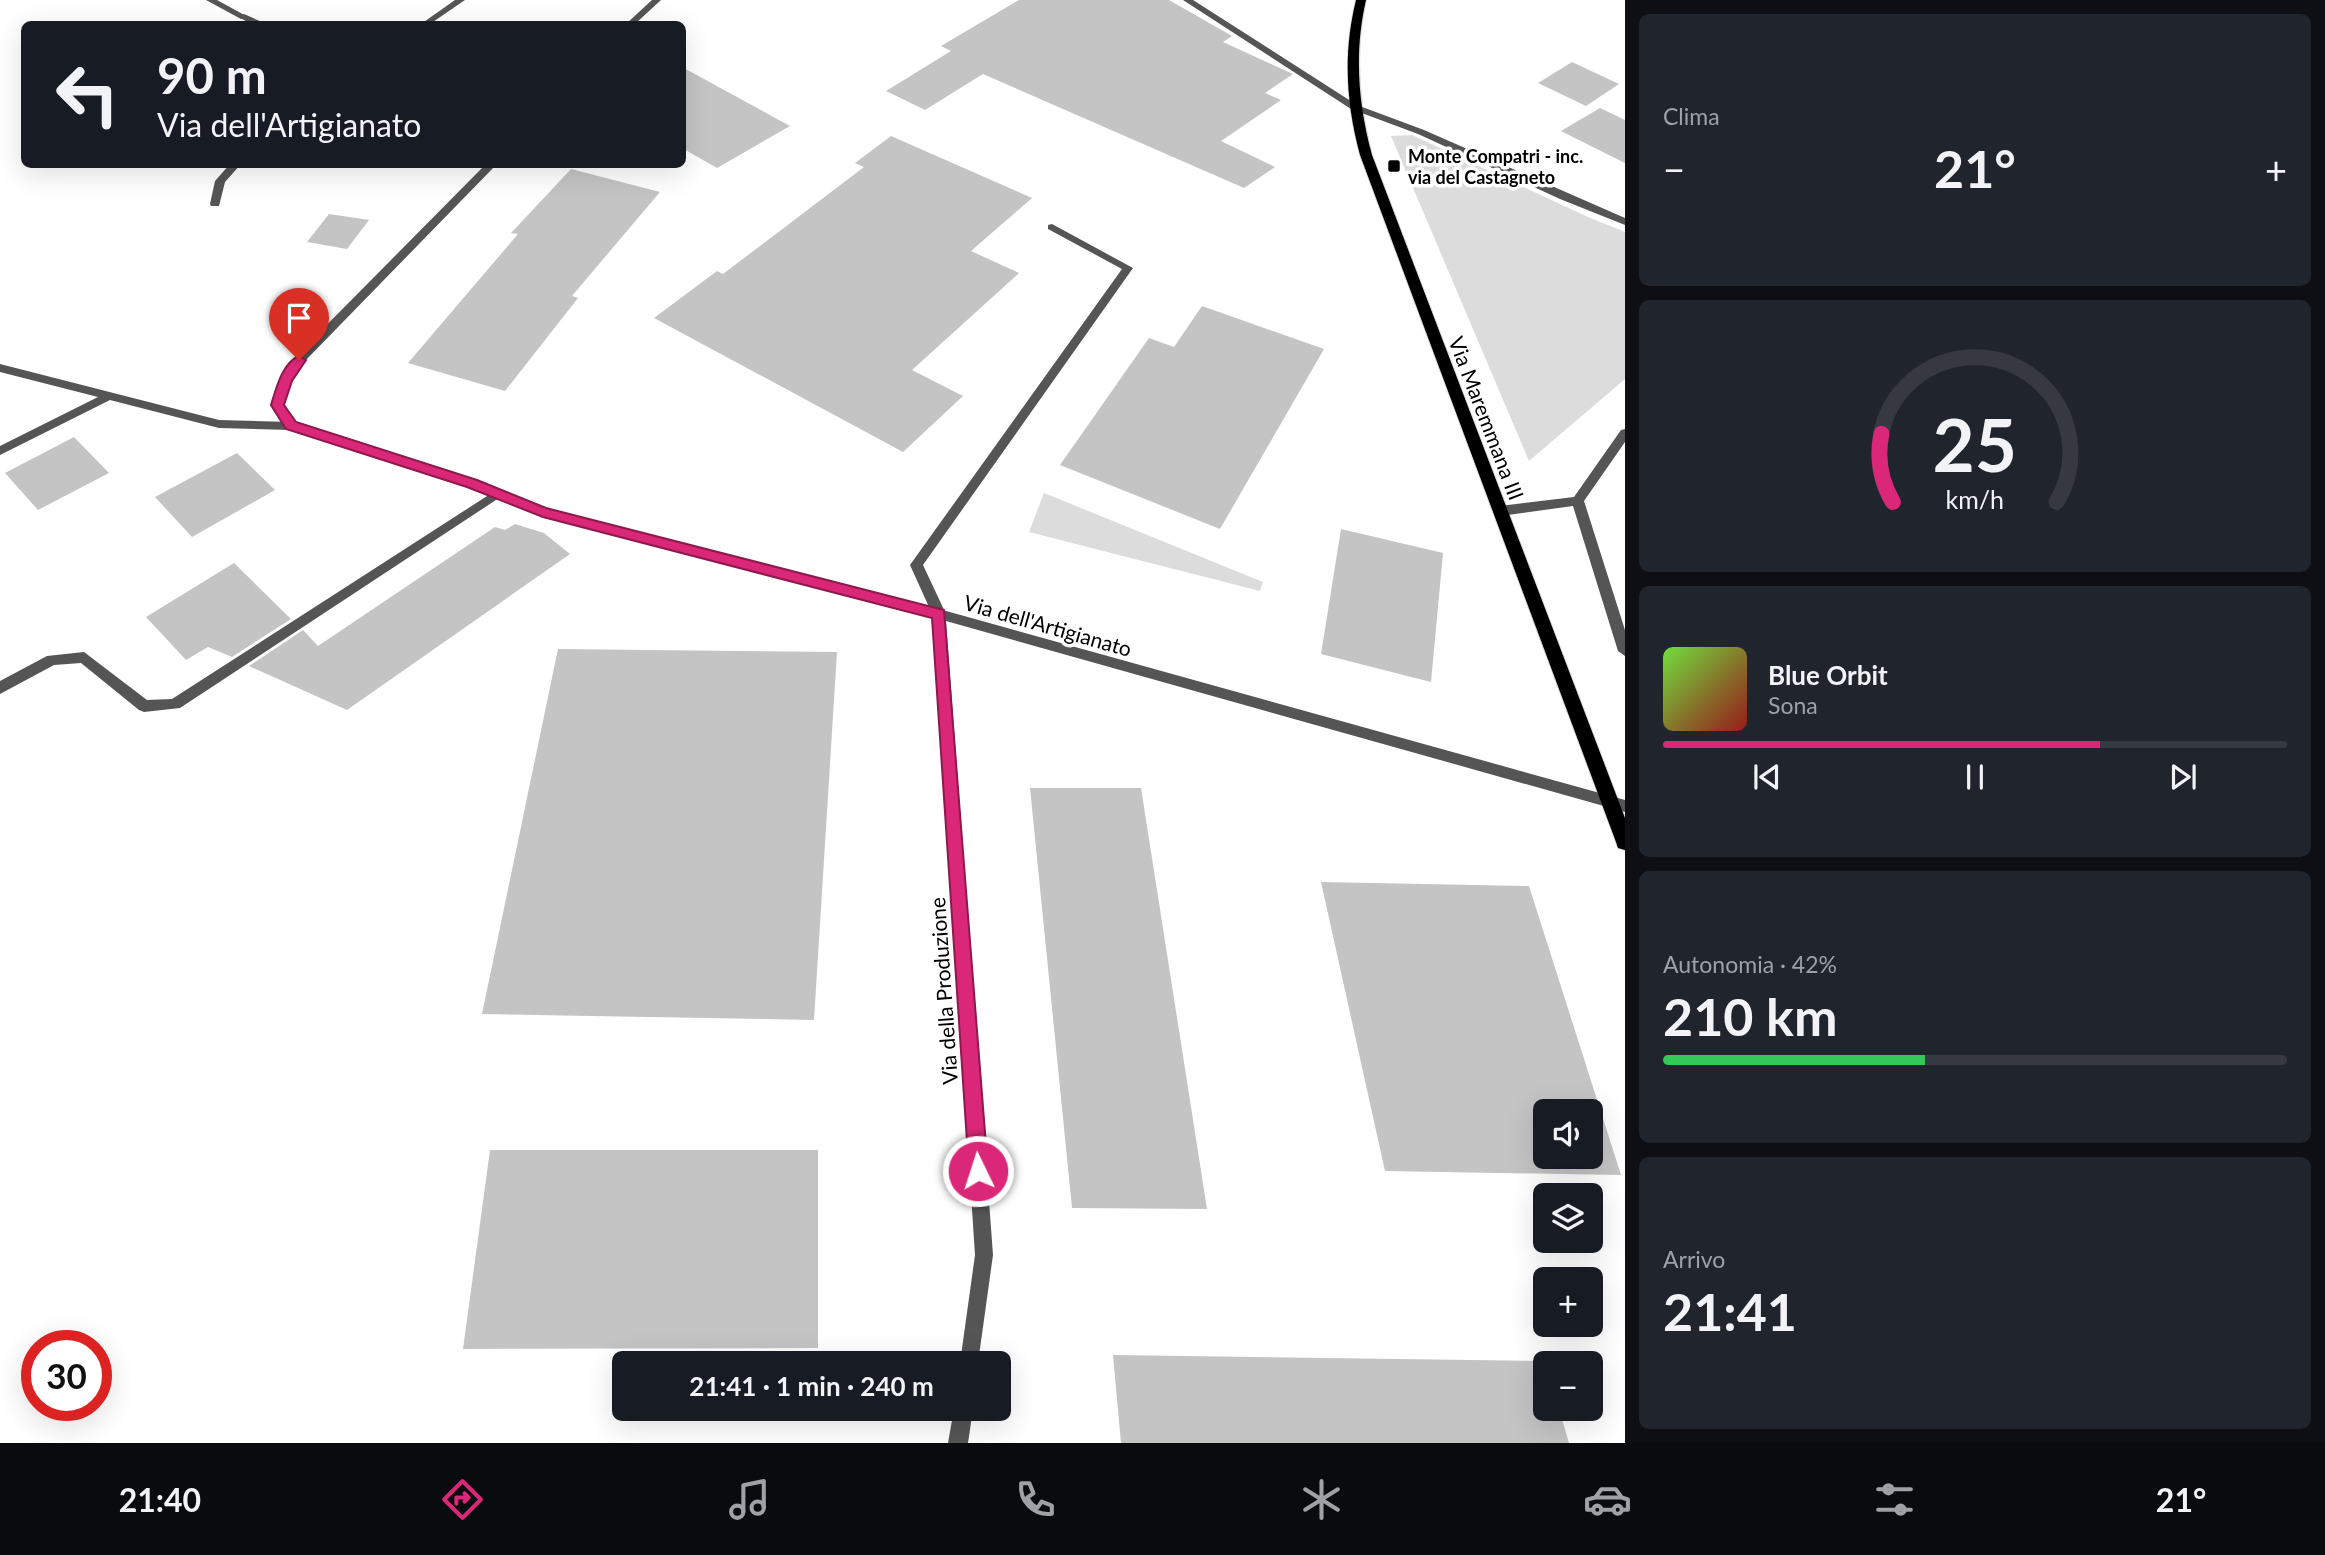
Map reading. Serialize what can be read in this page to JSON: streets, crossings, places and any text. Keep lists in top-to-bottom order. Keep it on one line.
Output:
{"streets":{"main road":["Via Maremmana III"],"street":["Via dell'Artigianato","Via della Produzione"]},"crossings":[["Via Maremmana III","Via dell'Artigianato"],["Via dell'Artigianato","Via della Produzione"]],"places":{"transit":["Monte Compatri - inc. via del Castagneto"]},"page":{"tile":["Clima",["Autonomia · 42%","210 km"],["Arrivo","21:41"]],"turn":["90 m","Via dell'Artigianato"],"heat":["−","21°","+"],"song":["Blue Orbit","Sona"],"map_buttons":["+","−"],"limit":"30","trip":"21:41 · 1 min · 240 m","tabs":["21:40","21°"],"gauge":["25","km/h"]}}
